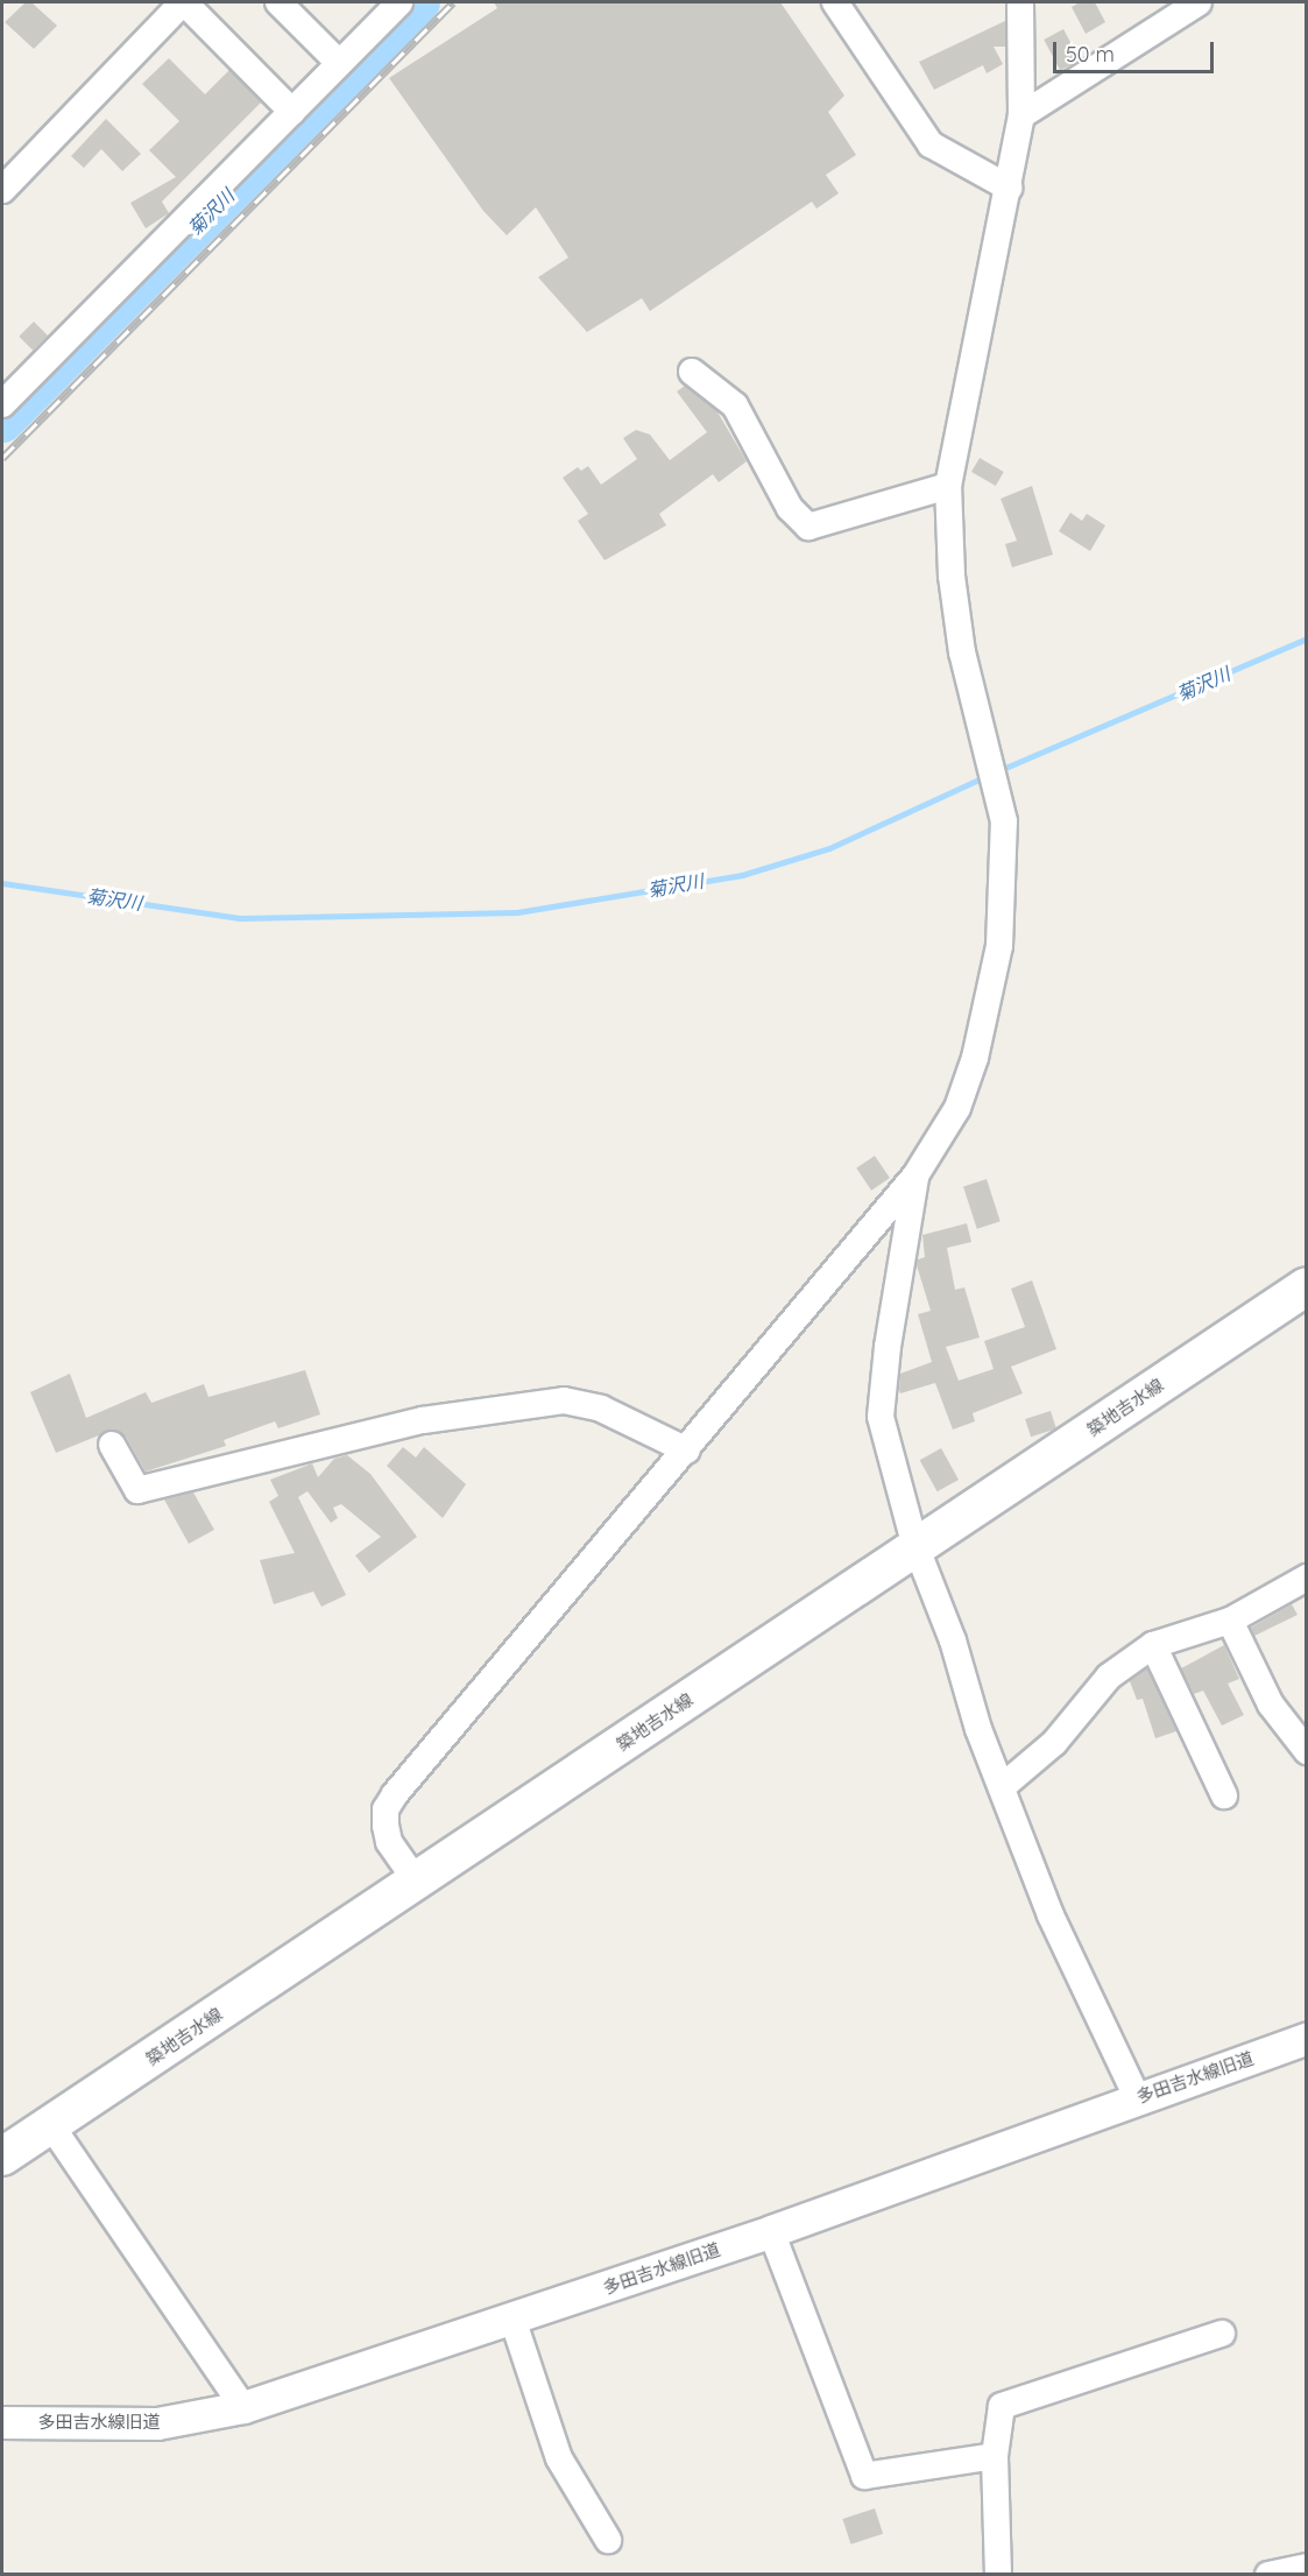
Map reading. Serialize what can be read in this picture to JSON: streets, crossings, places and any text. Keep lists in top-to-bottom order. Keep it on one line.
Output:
{"streets":{"main road":["築地吉水線"],"street":["多田吉水線旧道"]},"water":["菊沢川"],"scale_bar":"50 m"}
